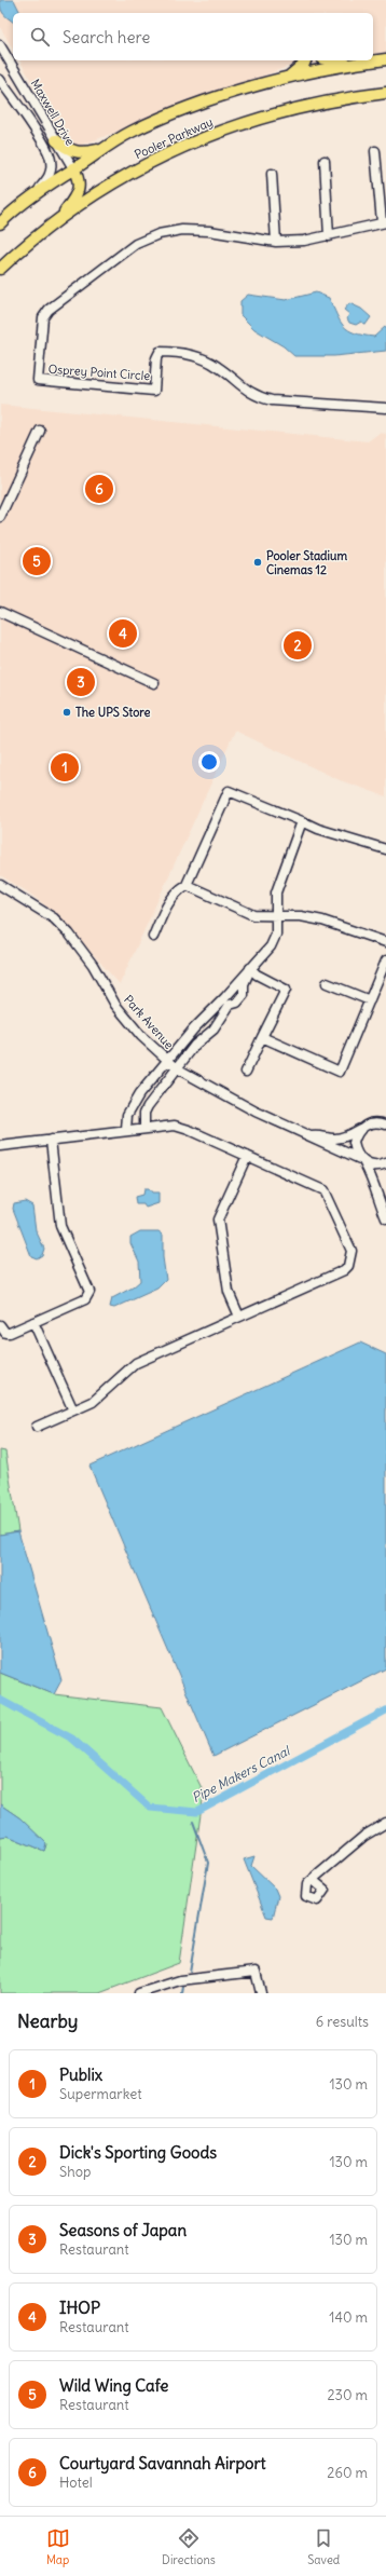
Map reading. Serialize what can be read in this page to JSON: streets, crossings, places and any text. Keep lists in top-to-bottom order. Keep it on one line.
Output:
{"streets":{"main road":["Pooler Parkway"],"street":["Maxwell Drive","Osprey Point Circle","Park Avenue"]},"crossings":[["Maxwell Drive","Pooler Parkway"]],"water":["Pipe Makers Canal"],"places":["Pooler Stadium Cinemas 12","The UPS Store"],"page":{"search":"Search here","pins":["6","5","4","2","3","1"],"heading":["Nearby","6 results"],"list":[{"mark":"1","name":"Publix","note":"Supermarket","value":"130 m"},{"mark":"2","name":"Dick's Sporting Goods","note":"Shop","value":"130 m"},{"mark":"3","name":"Seasons of Japan","note":"Restaurant","value":"130 m"},{"mark":"4","name":"IHOP","note":"Restaurant","value":"140 m"},{"mark":"5","name":"Wild Wing Cafe","note":"Restaurant","value":"230 m"},{"mark":"6","name":"Courtyard Savannah Airport","note":"Hotel","value":"260 m"}],"nav":["Map","Directions","Saved"]}}
